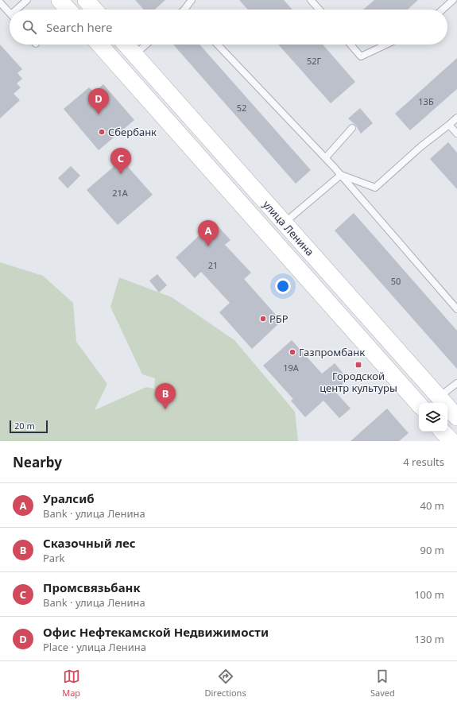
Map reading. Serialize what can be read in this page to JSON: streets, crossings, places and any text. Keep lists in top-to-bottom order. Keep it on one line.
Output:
{"streets":{"main road":["улица Ленина"]},"places":{"other":["Сбербанк","РБР","Газпромбанк"],"transit":["Городской центр культуры"]},"house_numbers":["52Г","13Б","52","21А","21","50","19А"],"scale_bar":"20 m","page":{"search":"Search here","pins":["D","C","A","B"],"scale":"20 m","heading":["Nearby","4 results"],"list":[{"mark":"A","name":"Уралсиб","note":"Bank · улица Ленина","value":"40 m"},{"mark":"B","name":"Сказочный лес","note":"Park","value":"90 m"},{"mark":"C","name":"Промсвязьбанк","note":"Bank · улица Ленина","value":"100 m"},{"mark":"D","name":"Офис Нефтекамской Недвижимости","note":"Place · улица Ленина","value":"130 m"}],"nav":["Map","Directions","Saved"]}}
